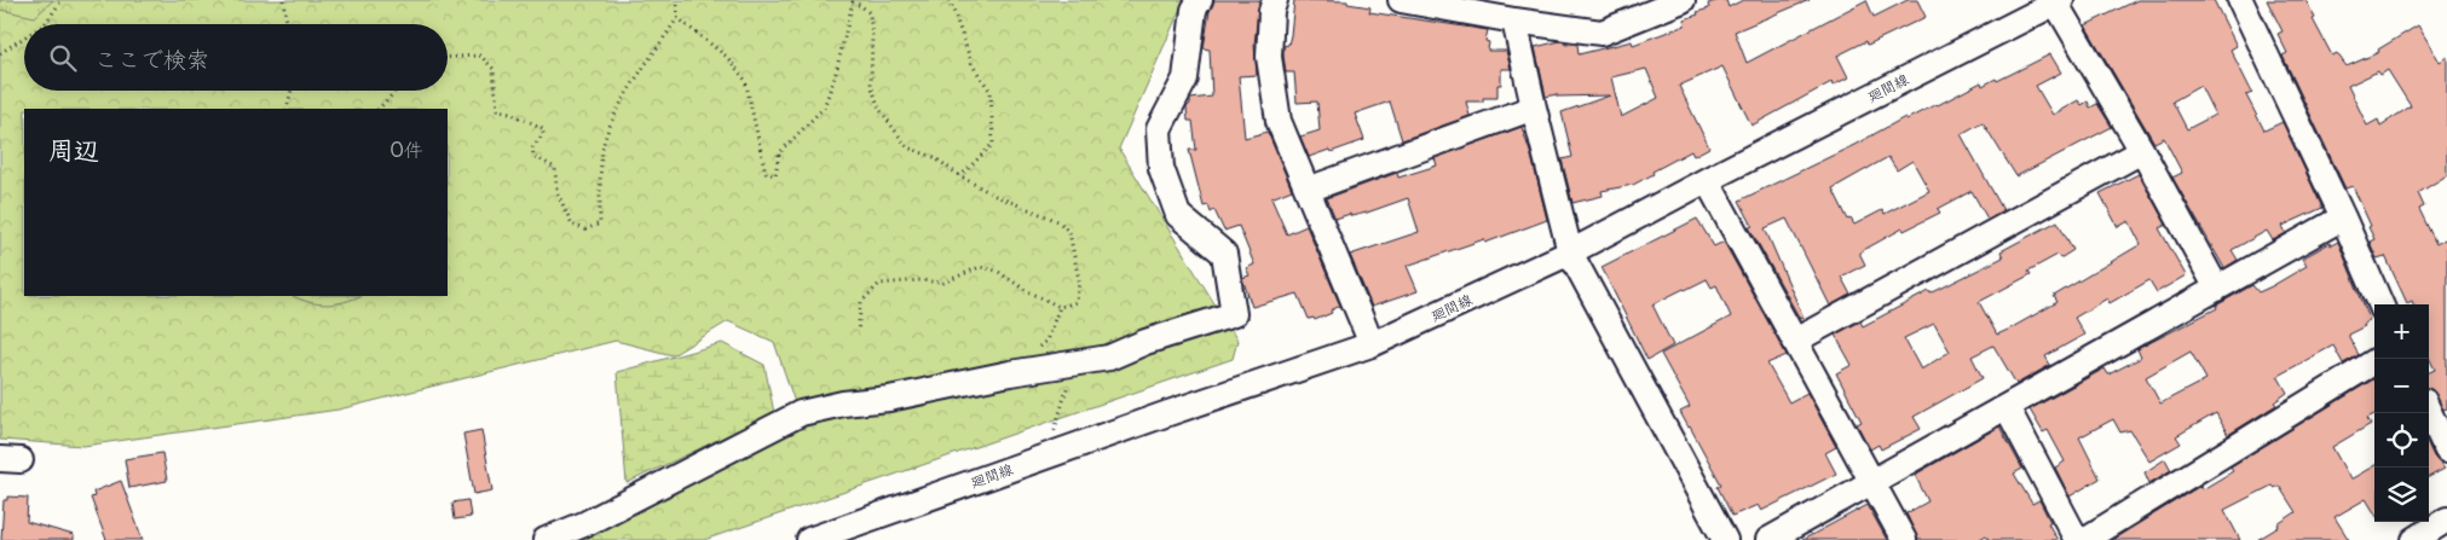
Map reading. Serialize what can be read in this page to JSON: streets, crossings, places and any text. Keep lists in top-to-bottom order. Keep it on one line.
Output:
{"streets":{"street":["廻間線"]},"page":{"search":"ここで検索","heading":["周辺","0件"],"map_buttons":["+","−"]}}
